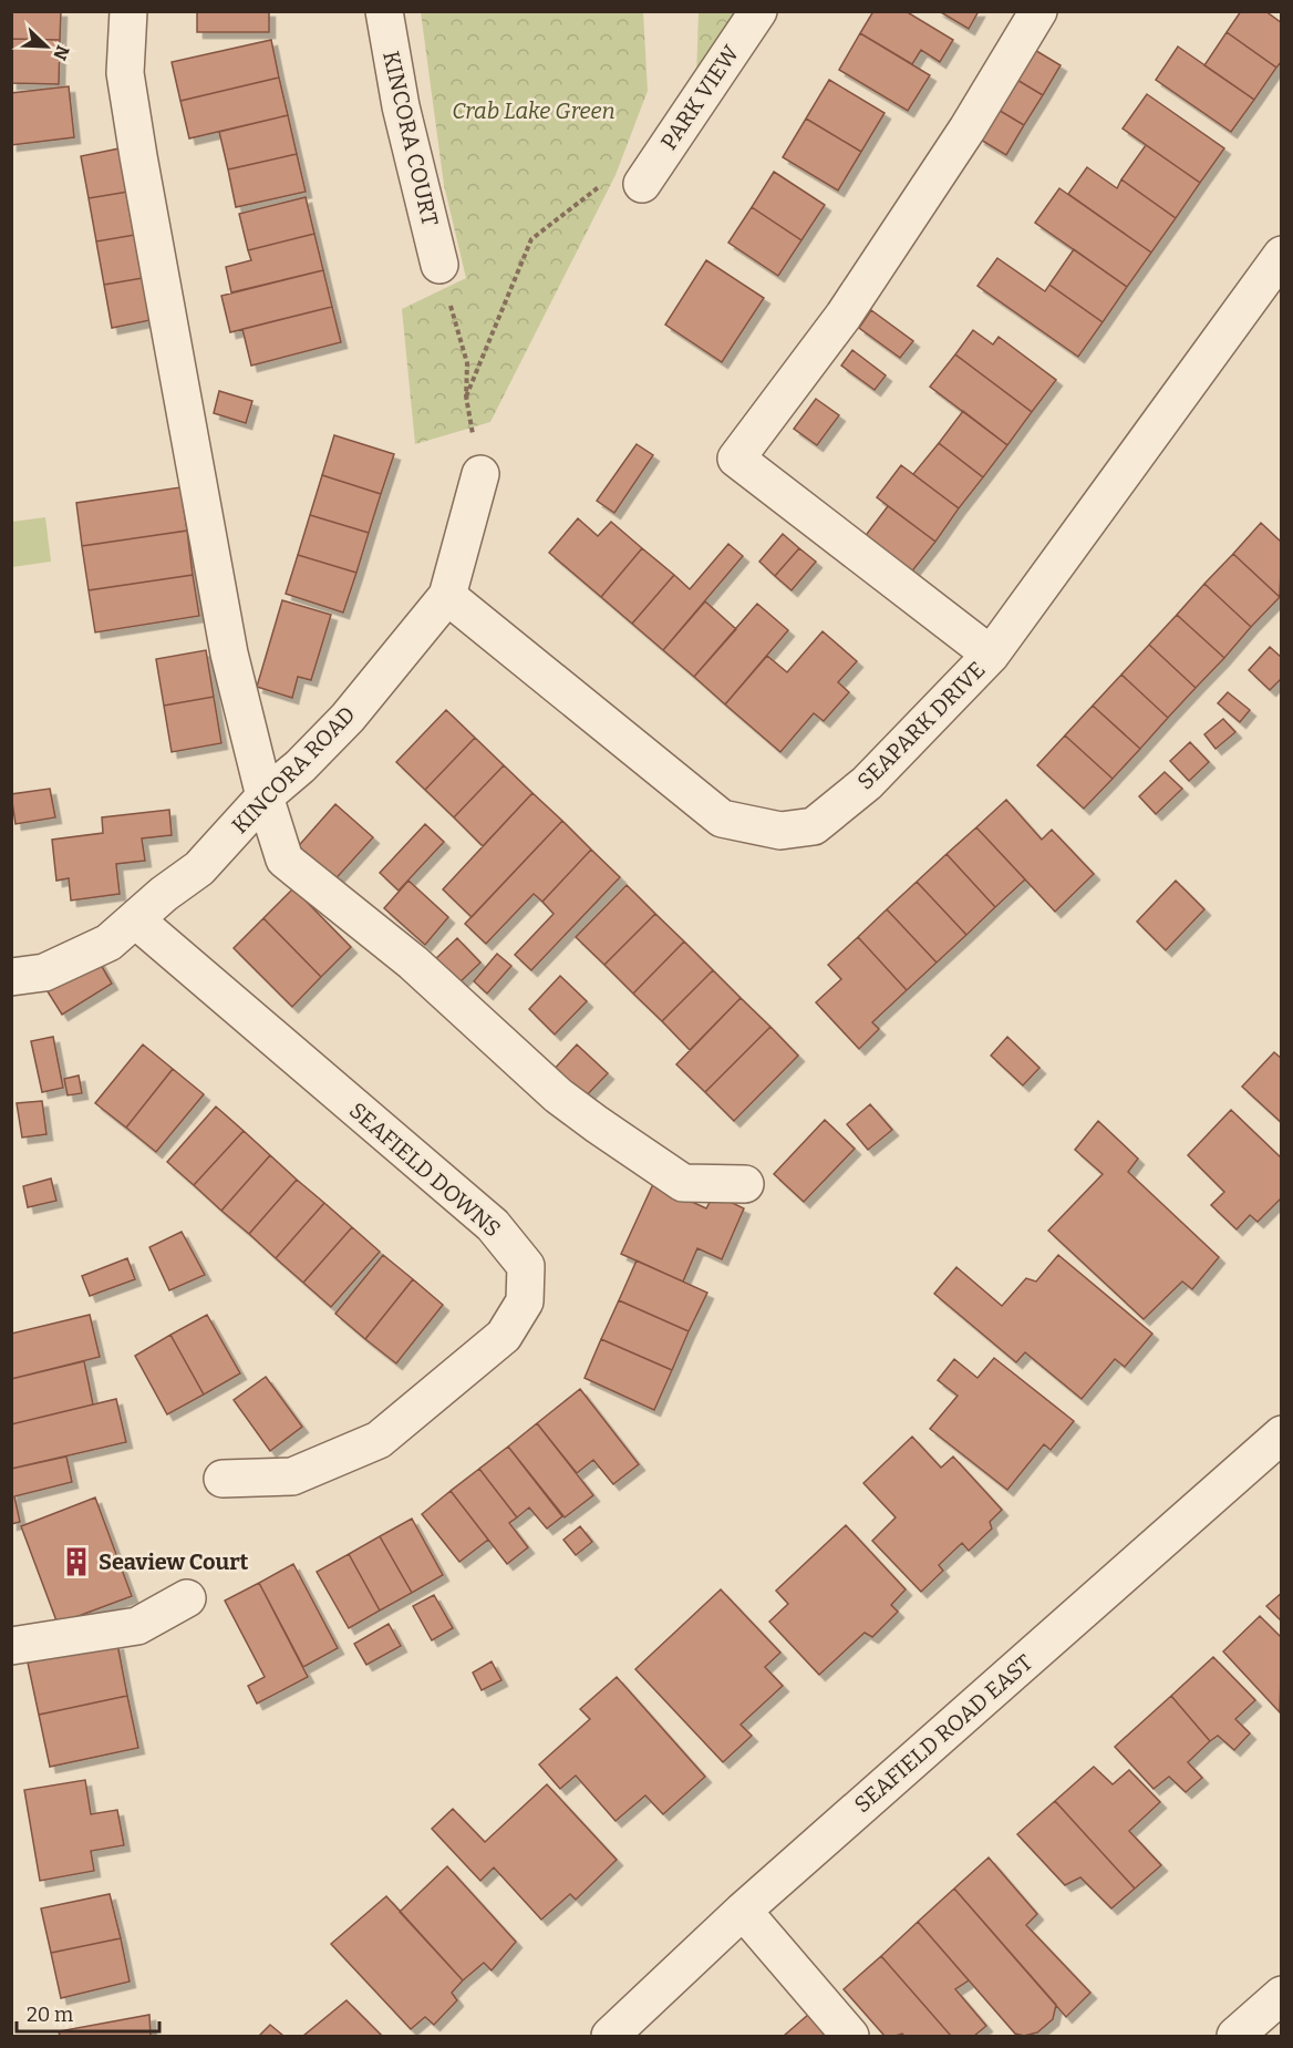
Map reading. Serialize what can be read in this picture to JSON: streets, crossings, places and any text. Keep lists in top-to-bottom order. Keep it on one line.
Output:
{"streets":{"street":["PARK VIEW","KINCORA COURT","SEAPARK DRIVE","KINCORA ROAD","SEAFIELD DOWNS","SEAFIELD ROAD EAST"]},"crossings":[["SEAPARK DRIVE","KINCORA ROAD"],["KINCORA ROAD","SEAFIELD DOWNS"]],"parks":["Crab Lake Green"],"places":{"building":["Seaview Court"]},"scale_bar":"20 m","north":"bottom right"}
